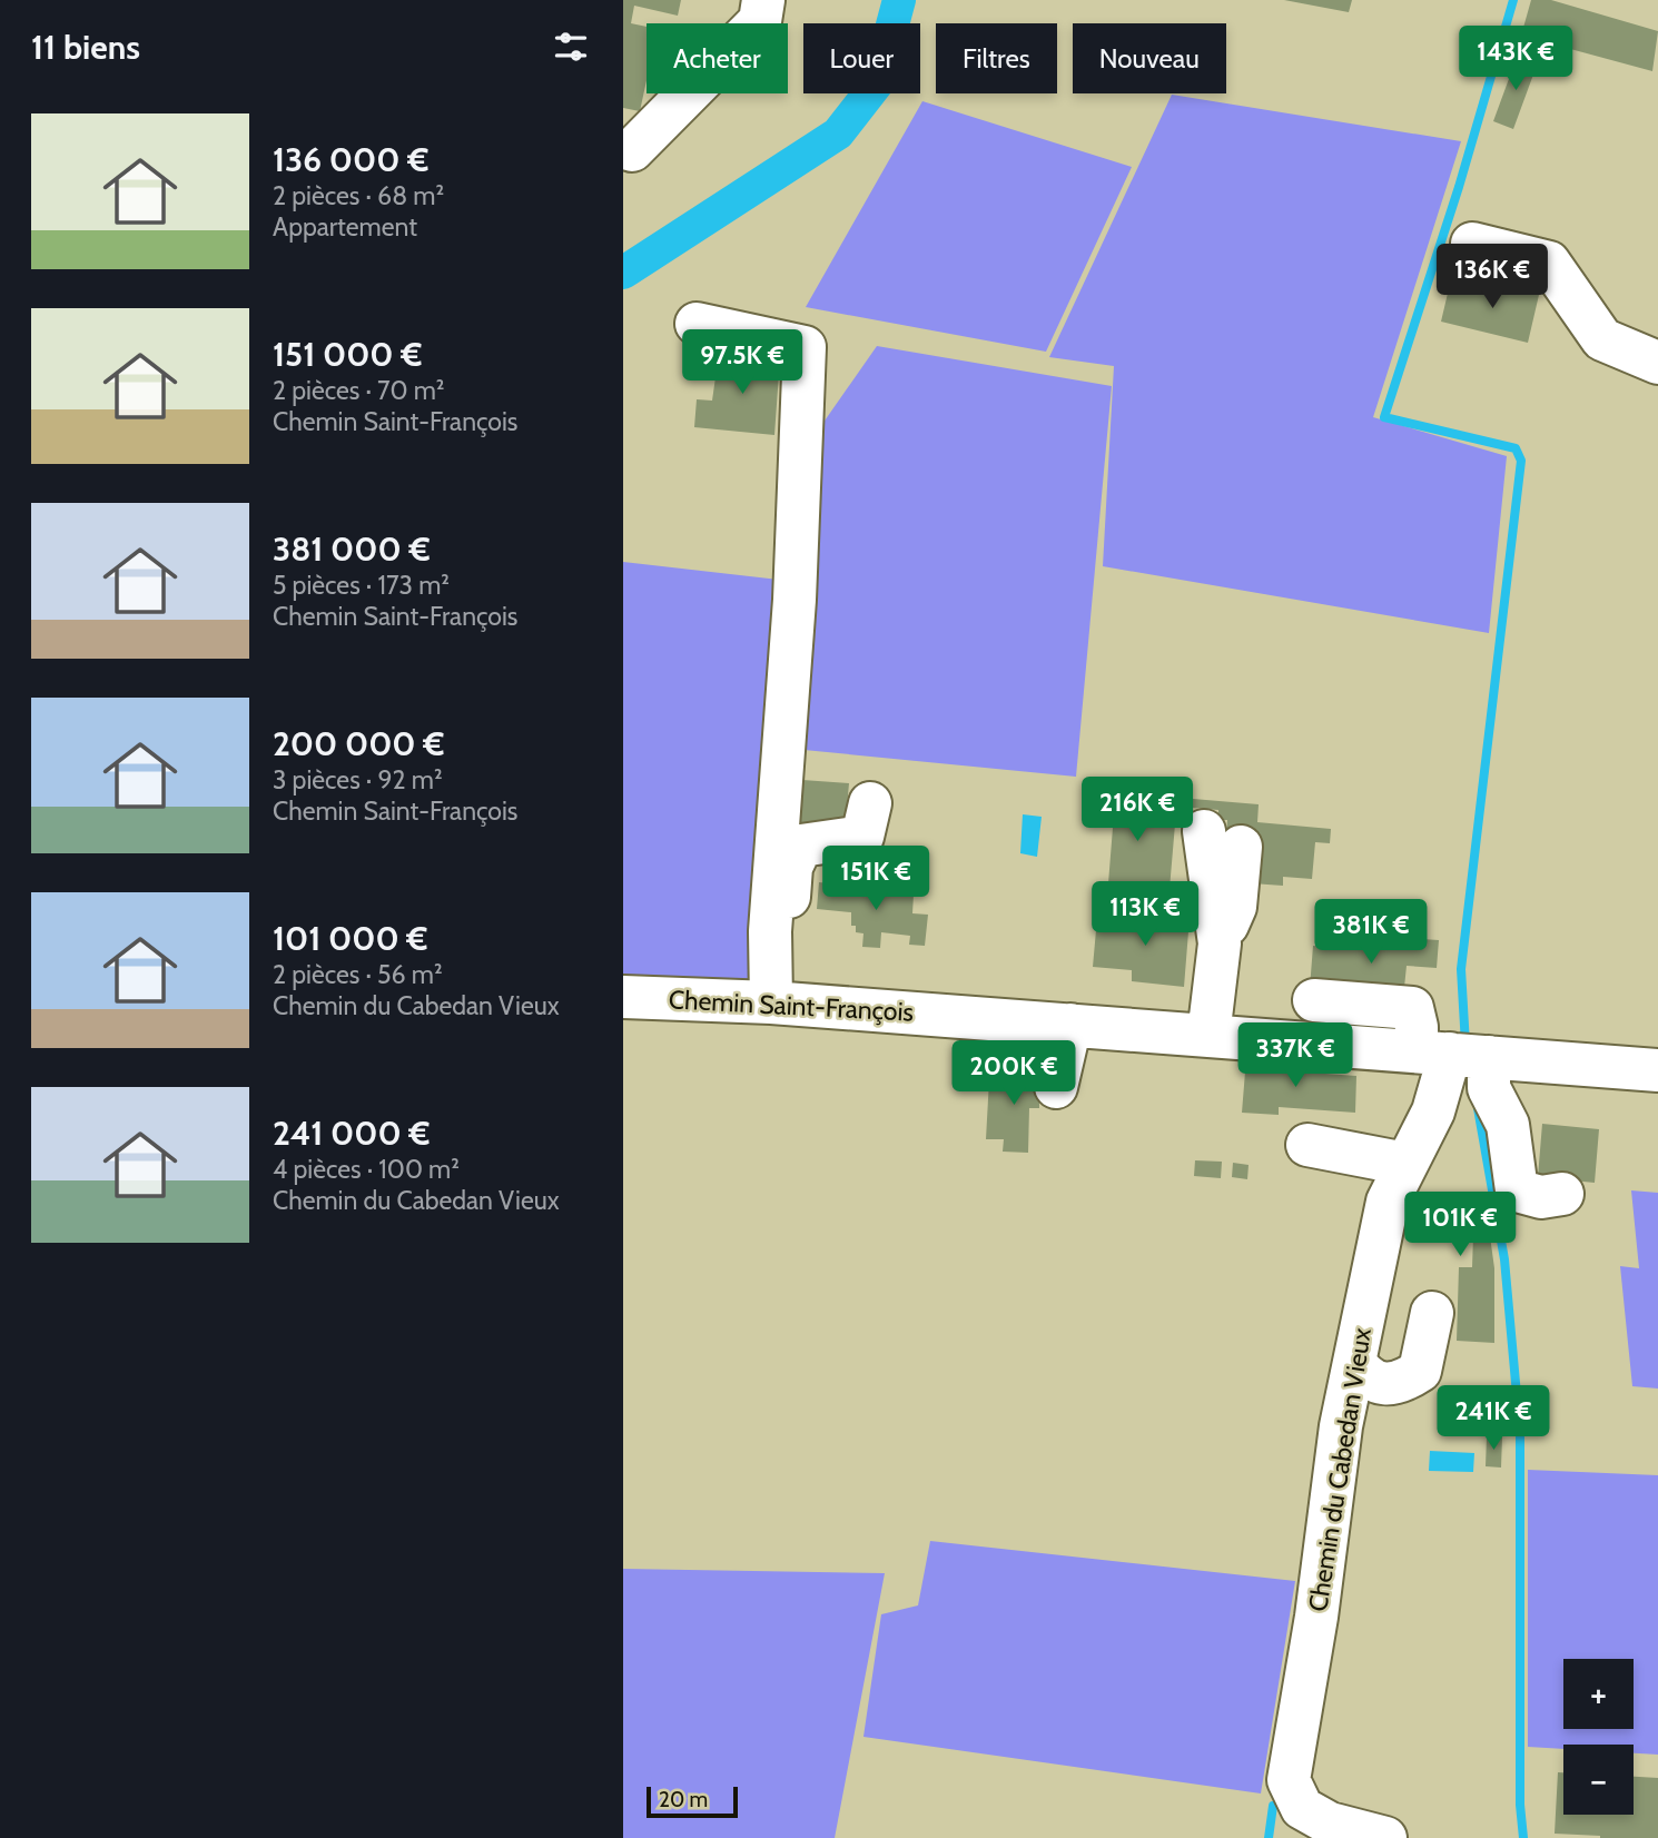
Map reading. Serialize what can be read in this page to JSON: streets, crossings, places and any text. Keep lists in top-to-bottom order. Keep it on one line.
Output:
{"streets":{"street":["Chemin Saint-François","Chemin du Cabedan Vieux"]},"crossings":[["Chemin Saint-François","Chemin du Cabedan Vieux"]],"scale_bar":"20 m","page":{"heading":"11 biens","chip":["Acheter","Louer","Filtres","Nouveau"],"price":["143K €","136K €","97.5K €","216K €","151K €","113K €","381K €","337K €","200K €","101K €","241K €"],"list":[{"name":"136 000 €","note":"2 pièces · 68 m² · Appartement"},{"name":"151 000 €","note":"2 pièces · 70 m² · Chemin Saint-François"},{"name":"381 000 €","note":"5 pièces · 173 m² · Chemin Saint-François"},{"name":"200 000 €","note":"3 pièces · 92 m² · Chemin Saint-François"},{"name":"101 000 €","note":"2 pièces · 56 m² · Chemin du Cabedan Vieux"},{"name":"241 000 €","note":"4 pièces · 100 m² · Chemin du Cabedan Vieux"}],"map_buttons":["+","−"],"scale":"20 m"}}
